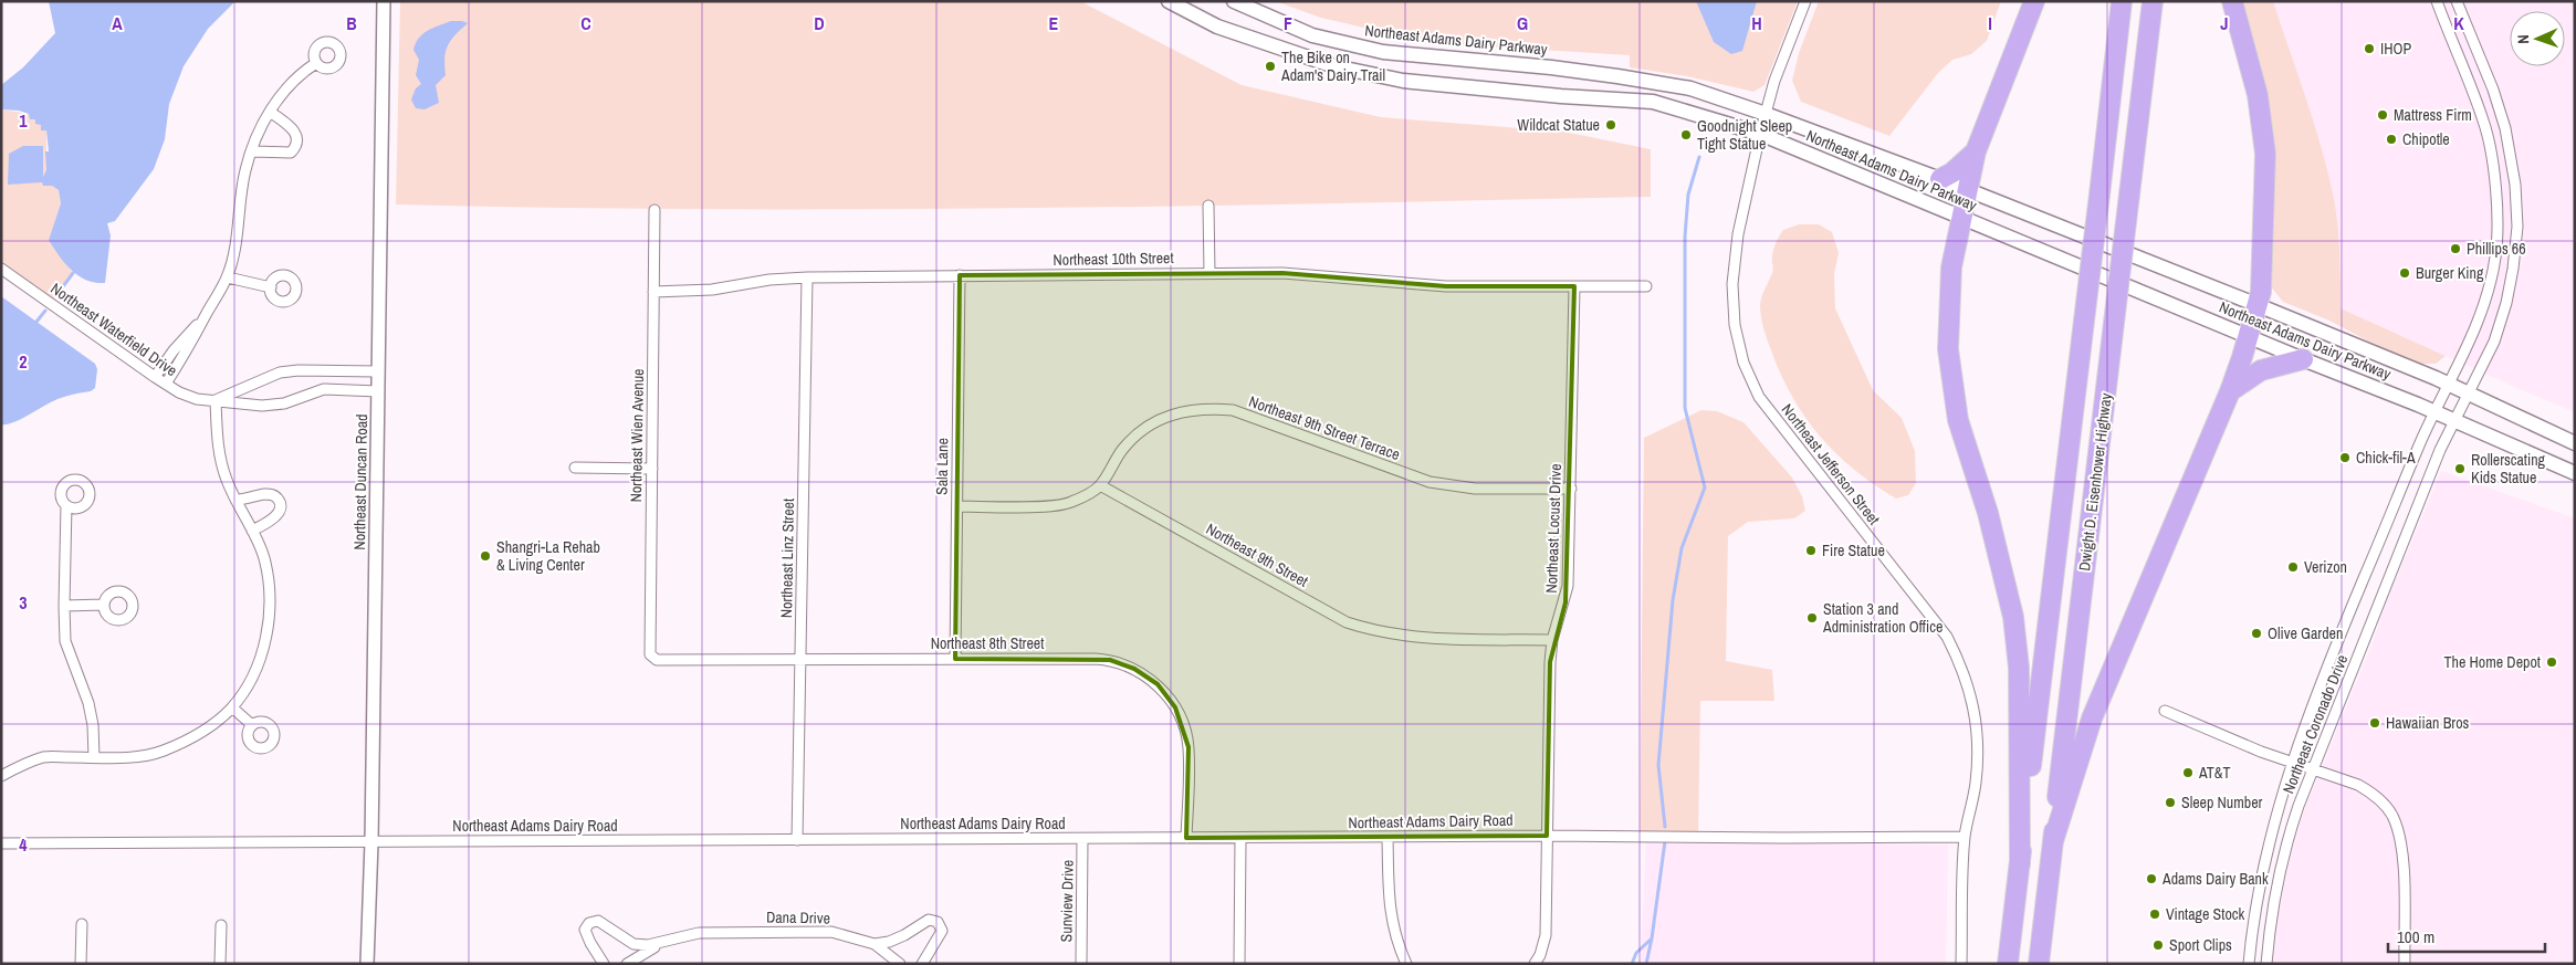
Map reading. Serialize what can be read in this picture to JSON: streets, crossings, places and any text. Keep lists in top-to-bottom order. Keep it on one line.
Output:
{"streets":{"highway":["Dwight D. Eisenhower Highway"],"main road":["Northeast Adams Dairy Parkway"],"street":["Northeast 10th Street","Northeast Waterfield Drive","Northeast 9th Street Terrace","Northeast Wien Avenue","Northeast Jefferson Street","Sala Lane","Northeast Duncan Road","Northeast Locust Drive","Northeast 9th Street","Northeast Linz Street","Northeast 8th Street","Northeast Coronado Drive","Northeast Adams Dairy Road","Sunview Drive","Dana Drive"]},"crossings":[["Northeast Adams Dairy Parkway","Northeast Jefferson Street"],["Northeast Adams Dairy Parkway","Northeast Coronado Drive"],["Northeast 10th Street","Northeast Wien Avenue"],["Northeast 10th Street","Sala Lane"],["Northeast 10th Street","Northeast Locust Drive"],["Northeast 10th Street","Northeast Linz Street"],["Northeast Waterfield Drive","Northeast Duncan Road"],["Northeast 9th Street Terrace","Northeast Locust Drive"],["Northeast 9th Street Terrace","Northeast 9th Street"],["Northeast Wien Avenue","Northeast 8th Street"],["Northeast Jefferson Street","Northeast Adams Dairy Road"],["Sala Lane","Northeast 8th Street"],["Northeast Duncan Road","Northeast Adams Dairy Road"],["Northeast Locust Drive","Northeast 9th Street"],["Northeast Locust Drive","Northeast Adams Dairy Road"],["Northeast Linz Street","Northeast 8th Street"],["Northeast Linz Street","Northeast Adams Dairy Road"],["Northeast 8th Street","Northeast Adams Dairy Road"],["Northeast Adams Dairy Road","Sunview Drive"]],"places":["IHOP","The Bike on Adam's Dairy Trail","Mattress Firm","Wildcat Statue","Goodnight Sleep Tight Statue","Chipotle","Phillips 66","Burger King","Chick-fil-A","Rollerscating Kids Statue","Fire Statue","Shangri-La Rehab & Living Center","Verizon","Station 3 and Administration Office","Olive Garden","The Home Depot","Hawaiian Bros","AT&T","Sleep Number","Adams Dairy Bank","Vintage Stock","Sport Clips"],"scale_bar":"100 m","north":"left","grid":{"columns":["A","B","C","D","E","F","G","H","I","J","K"],"rows":["1","2","3","4"]}}
